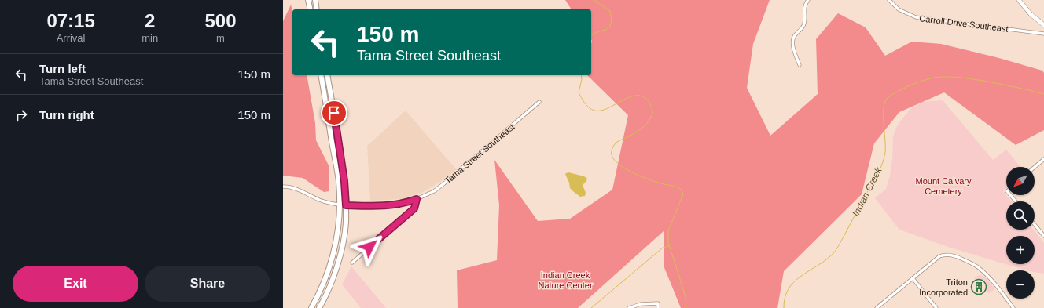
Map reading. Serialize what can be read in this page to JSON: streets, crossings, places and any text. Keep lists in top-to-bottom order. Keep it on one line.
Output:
{"streets":{"street":["Carroll Drive Southeast","Tama Street Southeast"]},"water":["Indian Creek"],"parks":["Mount Calvary Cemetery","Indian Creek Nature Center"],"places":{"building":["Triton Incorporated"]},"north":"bottom left","page":{"eta":["07:15","Arrival","2","min","500","m"],"turn":["150 m","Tama Street Southeast"],"list":[{"name":"Turn left","note":"Tama Street Southeast","value":"150 m"},{"name":"Turn right","value":"150 m"}],"map_buttons":["+","−"],"buttons":["Exit","Share"]}}
